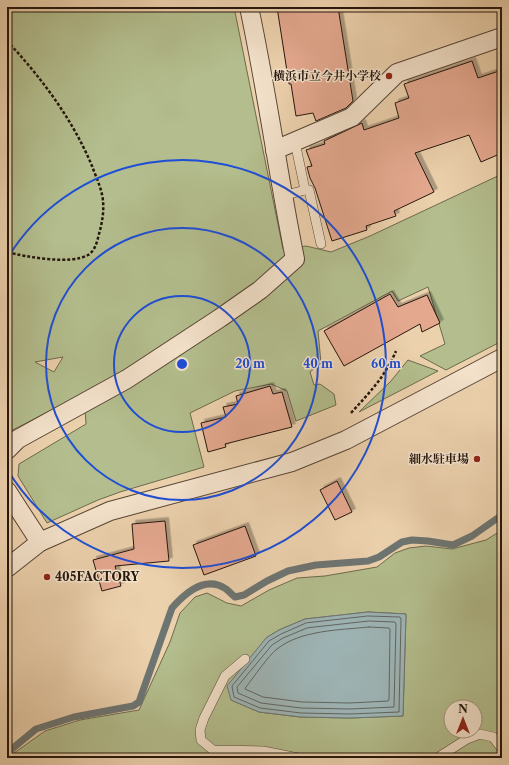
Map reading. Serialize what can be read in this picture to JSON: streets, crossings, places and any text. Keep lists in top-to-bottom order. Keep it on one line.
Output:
{"places":["横浜市立今井小学校","細水駐車場","405FACTORY"],"north":"top","rings":["20 m","40 m","60 m"]}
